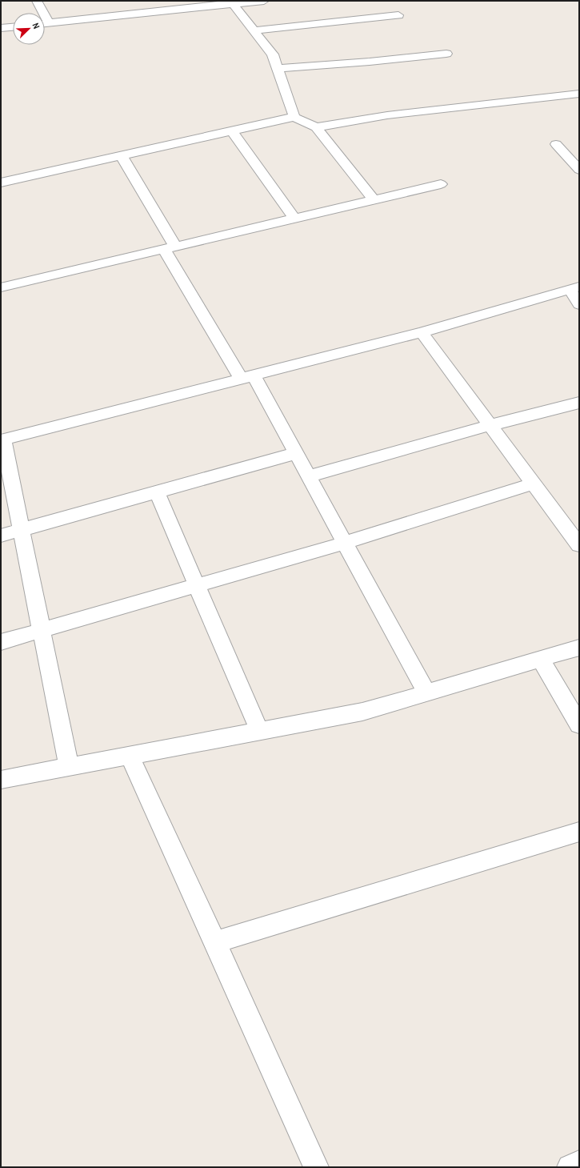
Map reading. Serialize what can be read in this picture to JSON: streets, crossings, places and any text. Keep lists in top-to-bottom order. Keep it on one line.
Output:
{"north":"top right"}
